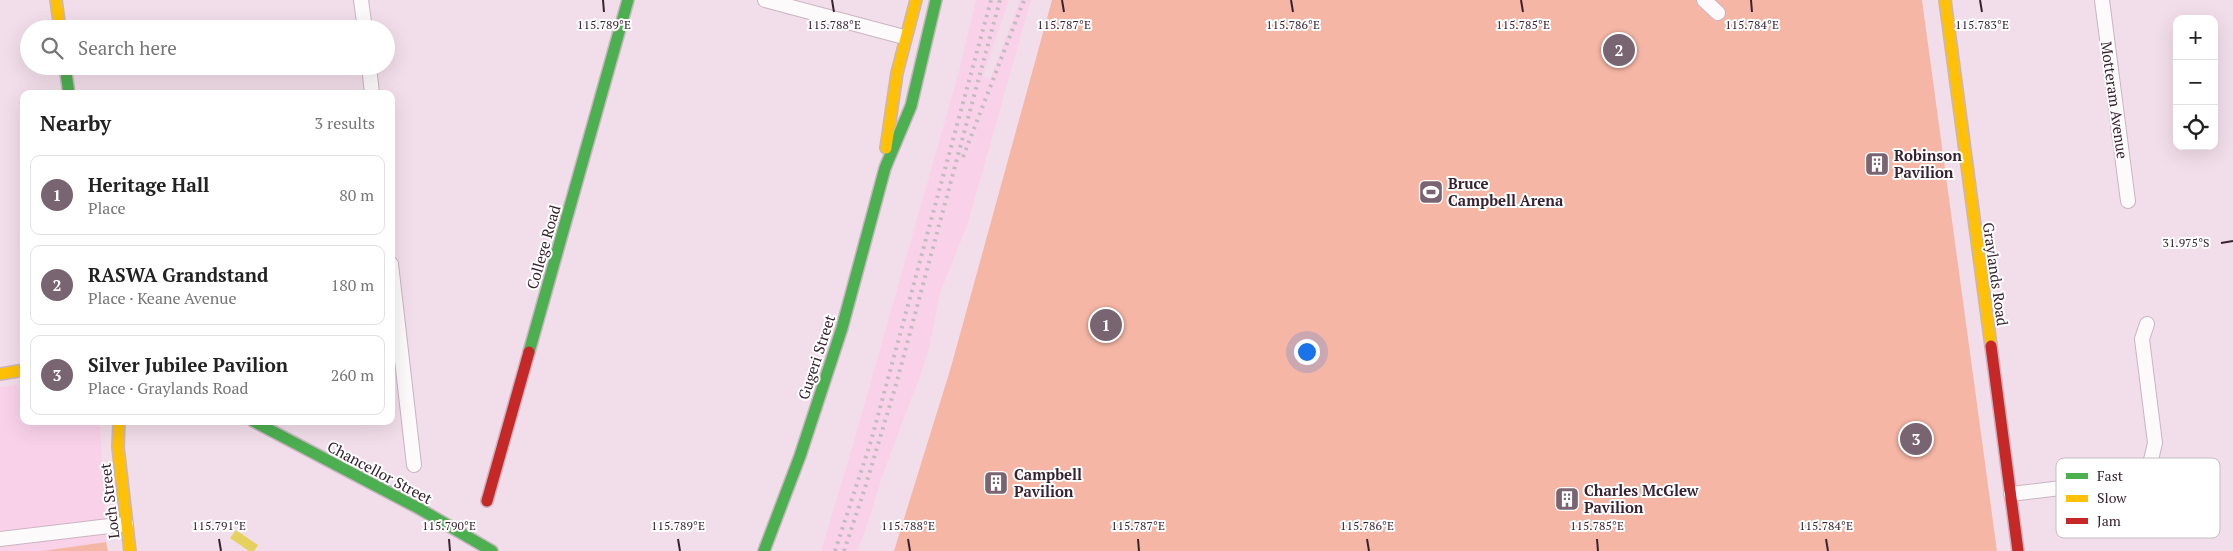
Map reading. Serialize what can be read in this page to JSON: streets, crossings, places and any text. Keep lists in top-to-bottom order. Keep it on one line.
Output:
{"streets":{"main road":["College Road","Graylands Road","Gugeri Street","Chancellor Street","Loch Street"],"street":["Motteram Avenue"]},"places":{"building":["Robinson Pavilion","Campbell Pavilion","Charles McGlew Pavilion"],"sports":["Bruce Campbell Arena"]},"legend":["Fast","Slow","Jam"],"page":{"map_buttons":["+","−"],"search":"Search here","pins":["2","1","3"],"heading":["Nearby","3 results"],"list":[{"mark":"1","name":"Heritage Hall","note":"Place","value":"80 m"},{"mark":"2","name":"RASWA Grandstand","note":"Place · Keane Avenue","value":"180 m"},{"mark":"3","name":"Silver Jubilee Pavilion","note":"Place · Graylands Road","value":"260 m"}]},"coordinates":["115.789°E","115.788°E","115.787°E","115.786°E","115.785°E","115.784°E","115.783°E","31.975°S","115.791°E","115.790°E"]}
